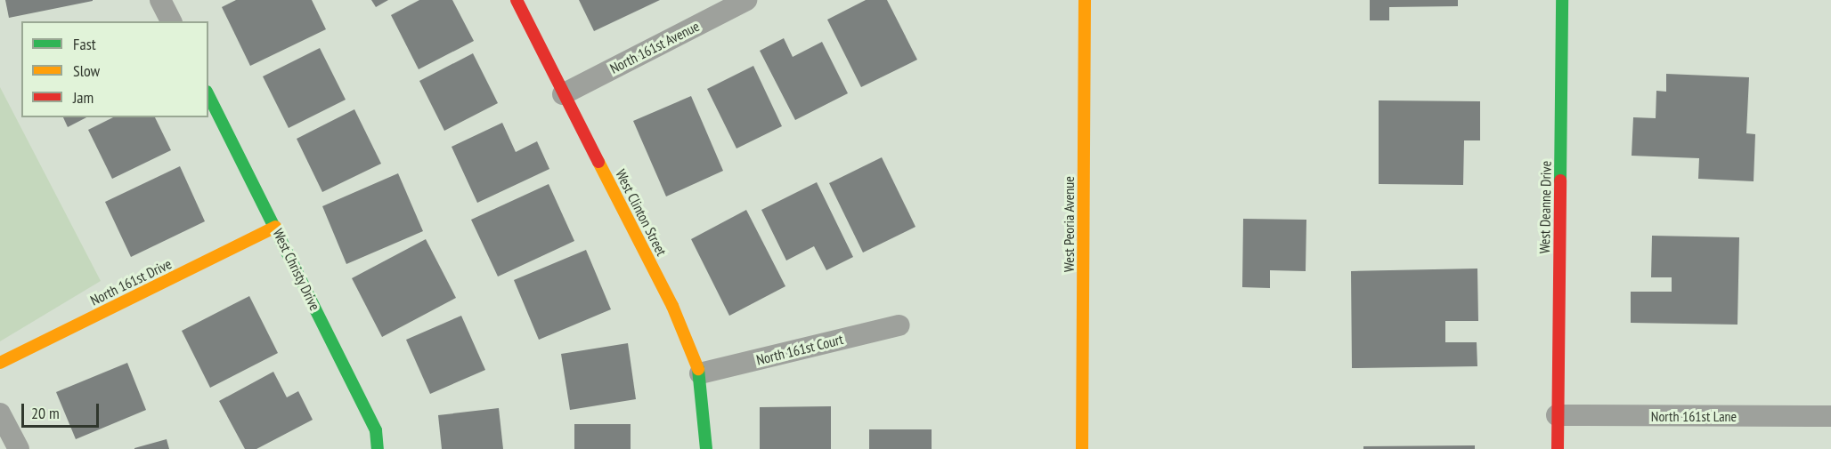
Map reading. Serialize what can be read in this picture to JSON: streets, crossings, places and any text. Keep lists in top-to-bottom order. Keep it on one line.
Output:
{"streets":{"street":["North 161st Avenue","West Deanne Drive","West Clinton Street","West Peoria Avenue","West Christy Drive","North 161st Drive","North 161st Court","North 161st Lane"]},"crossings":[["North 161st Avenue","West Clinton Street"],["West Deanne Drive","North 161st Lane"],["West Clinton Street","North 161st Court"],["West Christy Drive","North 161st Drive"]],"legend":["Fast","Slow","Jam"],"scale_bar":"20 m"}
